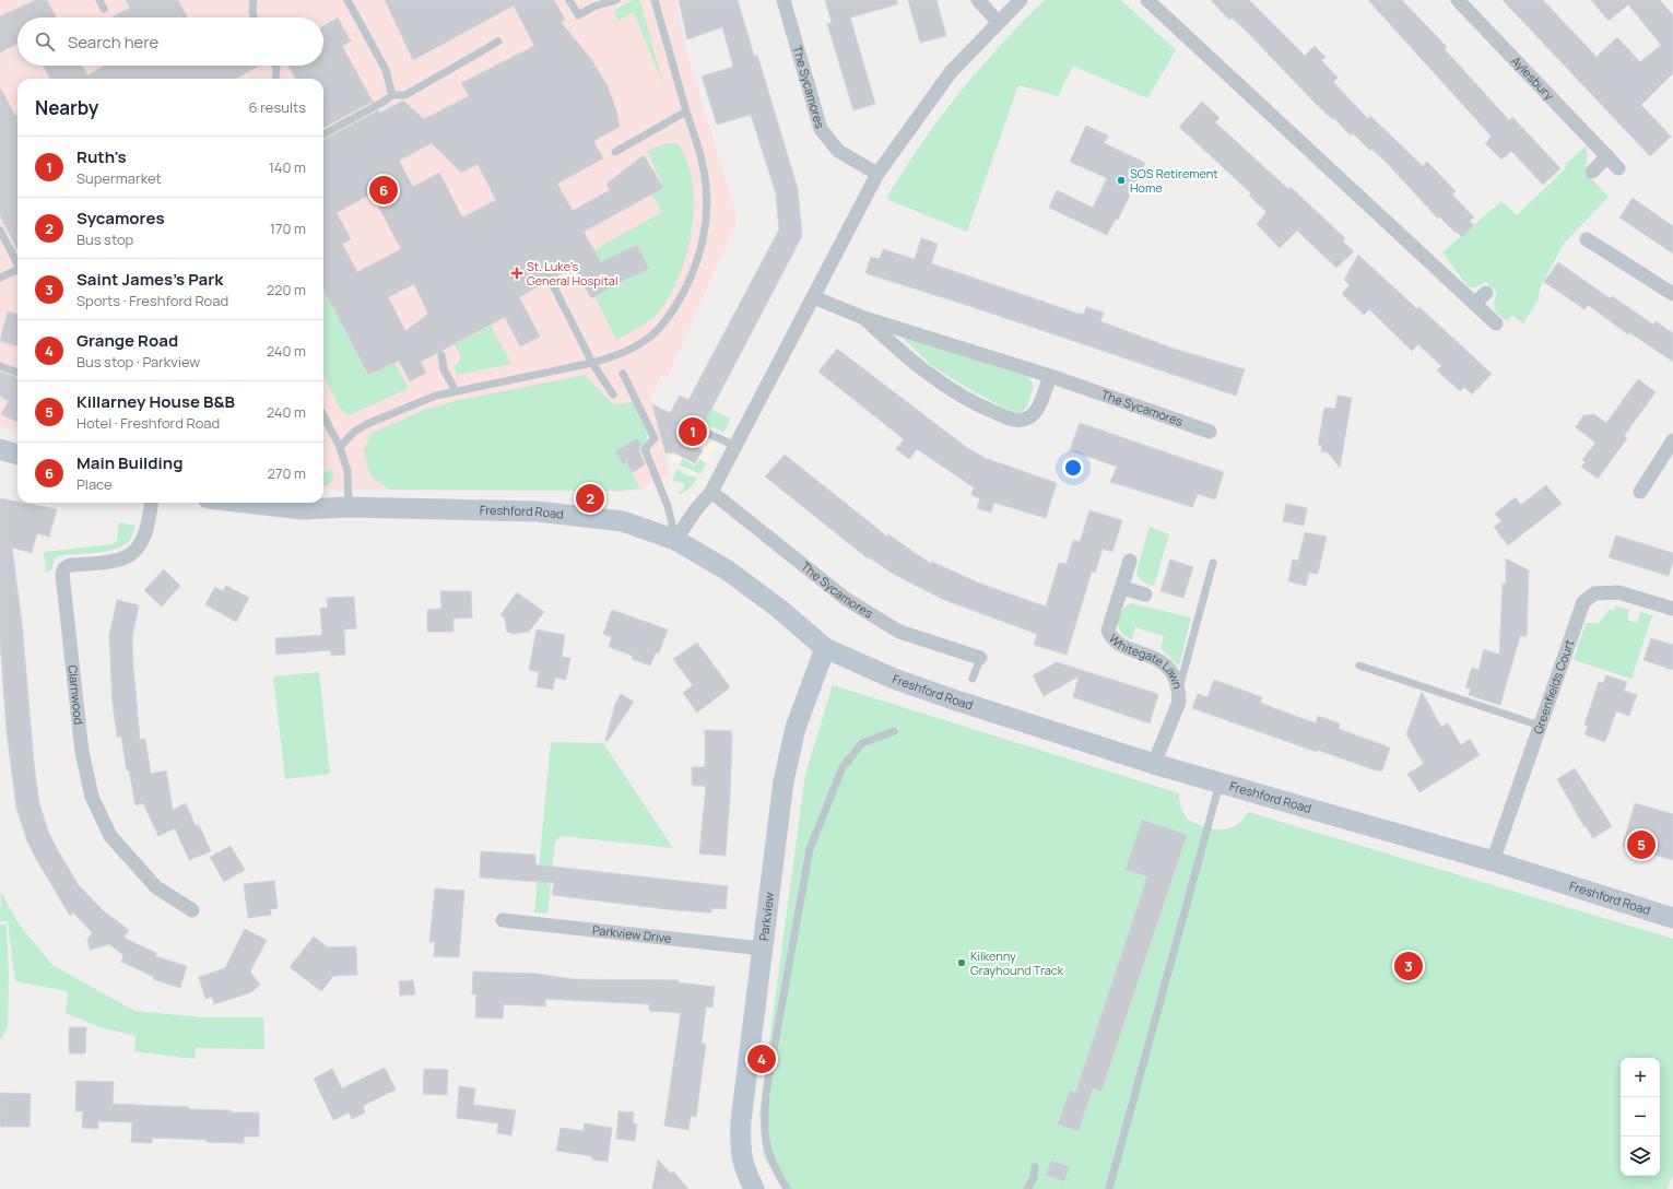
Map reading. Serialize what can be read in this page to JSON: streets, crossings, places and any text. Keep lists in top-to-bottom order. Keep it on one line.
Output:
{"streets":{"main road":["Freshford Road","Parkview"],"street":["Aylesbury","The Sycamores","Whitegate Lawn","Greenfields Court","Clarnwood","Parkview Drive"]},"crossings":[["Freshford Road","Whitegate Lawn"],["Freshford Road","Greenfields Court"],["Freshford Road","Parkview"],["Parkview","Parkview Drive"]],"places":{"other":["SOS Retirement Home","Kilkenny Grayhound Track"],"health":["St. Luke's General Hospital"]},"page":{"search":"Search here","heading":["Nearby","6 results"],"list":[{"mark":"1","name":"Ruth's","note":"Supermarket","value":"140 m"},{"mark":"2","name":"Sycamores","note":"Bus stop","value":"170 m"},{"mark":"3","name":"Saint James's Park","note":"Sports · Freshford Road","value":"220 m"},{"mark":"4","name":"Grange Road","note":"Bus stop · Parkview","value":"240 m"},{"mark":"5","name":"Killarney House B&B","note":"Hotel · Freshford Road","value":"240 m"},{"mark":"6","name":"Main Building","note":"Place","value":"270 m"}],"pins":["6","1","2","5","3","4"],"map_buttons":["+","−"]}}
